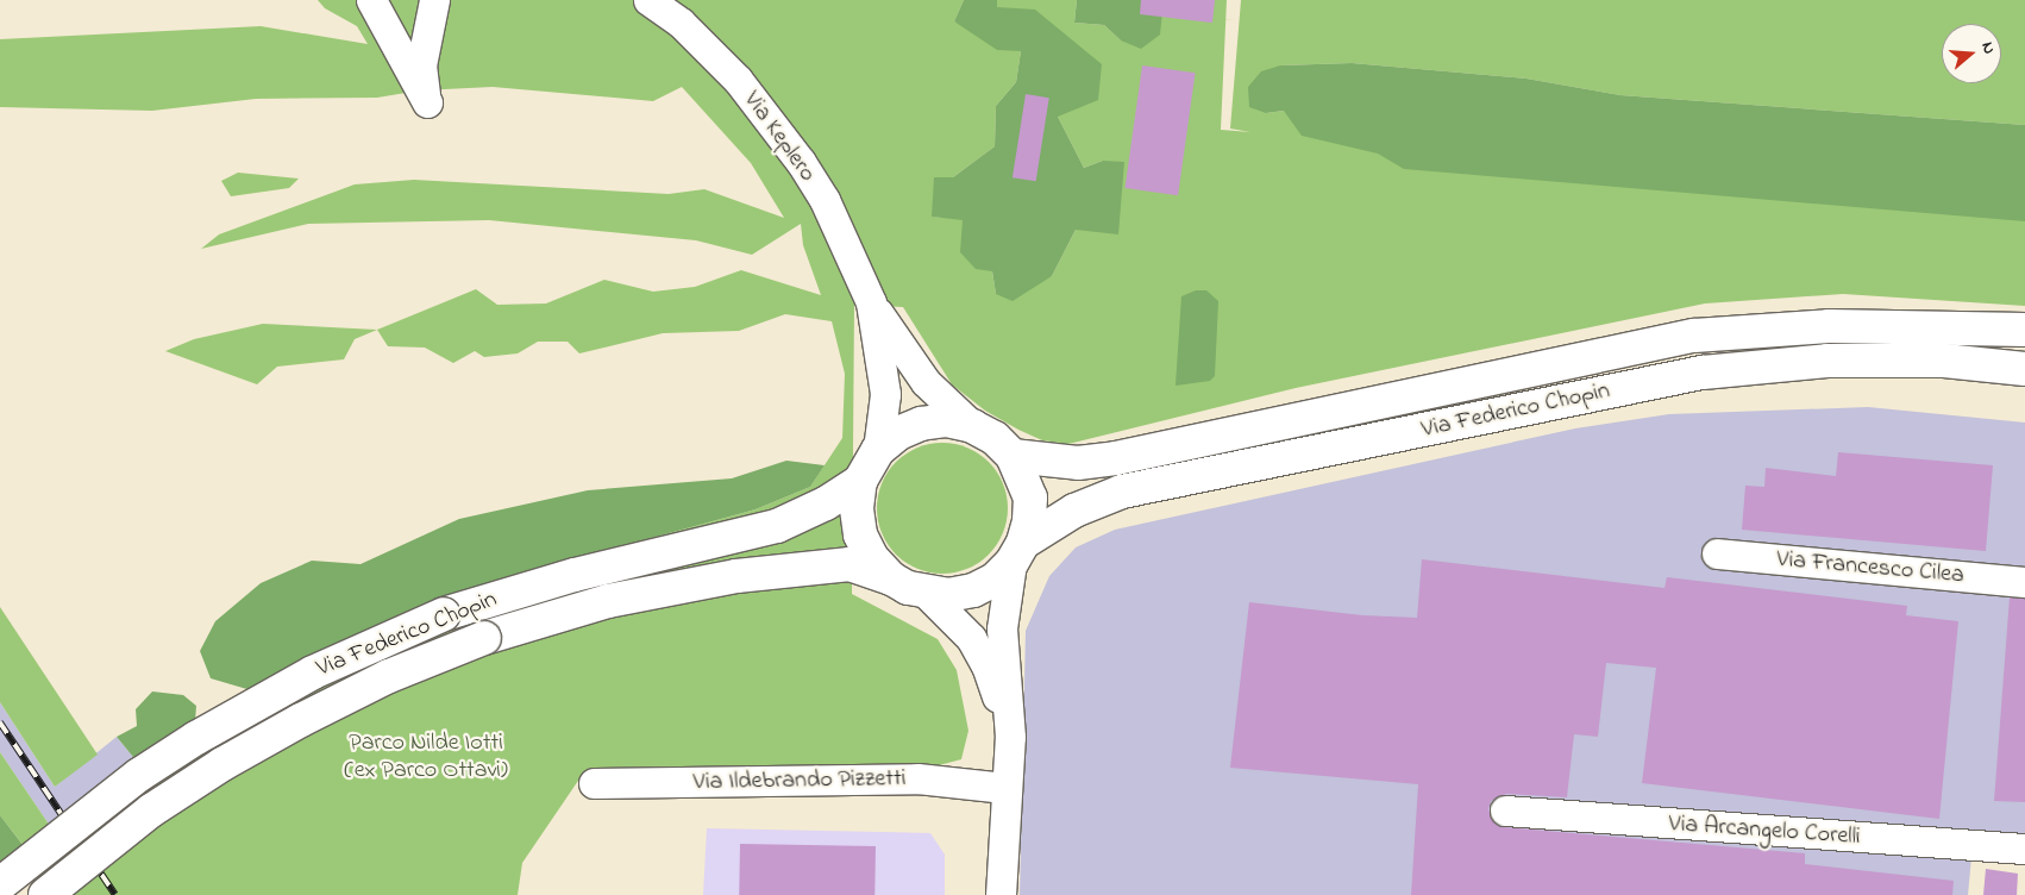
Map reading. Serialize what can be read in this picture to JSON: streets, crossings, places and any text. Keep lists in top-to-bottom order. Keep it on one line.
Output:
{"streets":{"main road":["Via Federico Chopin"],"street":["Via Keplero","Via Francesco Cilea","Via Ildebrando Pizzetti","Via Arcangelo Corelli"]},"parks":["Parco Nilde Iotti (ex Parco Ottavi)"],"north":"right"}
